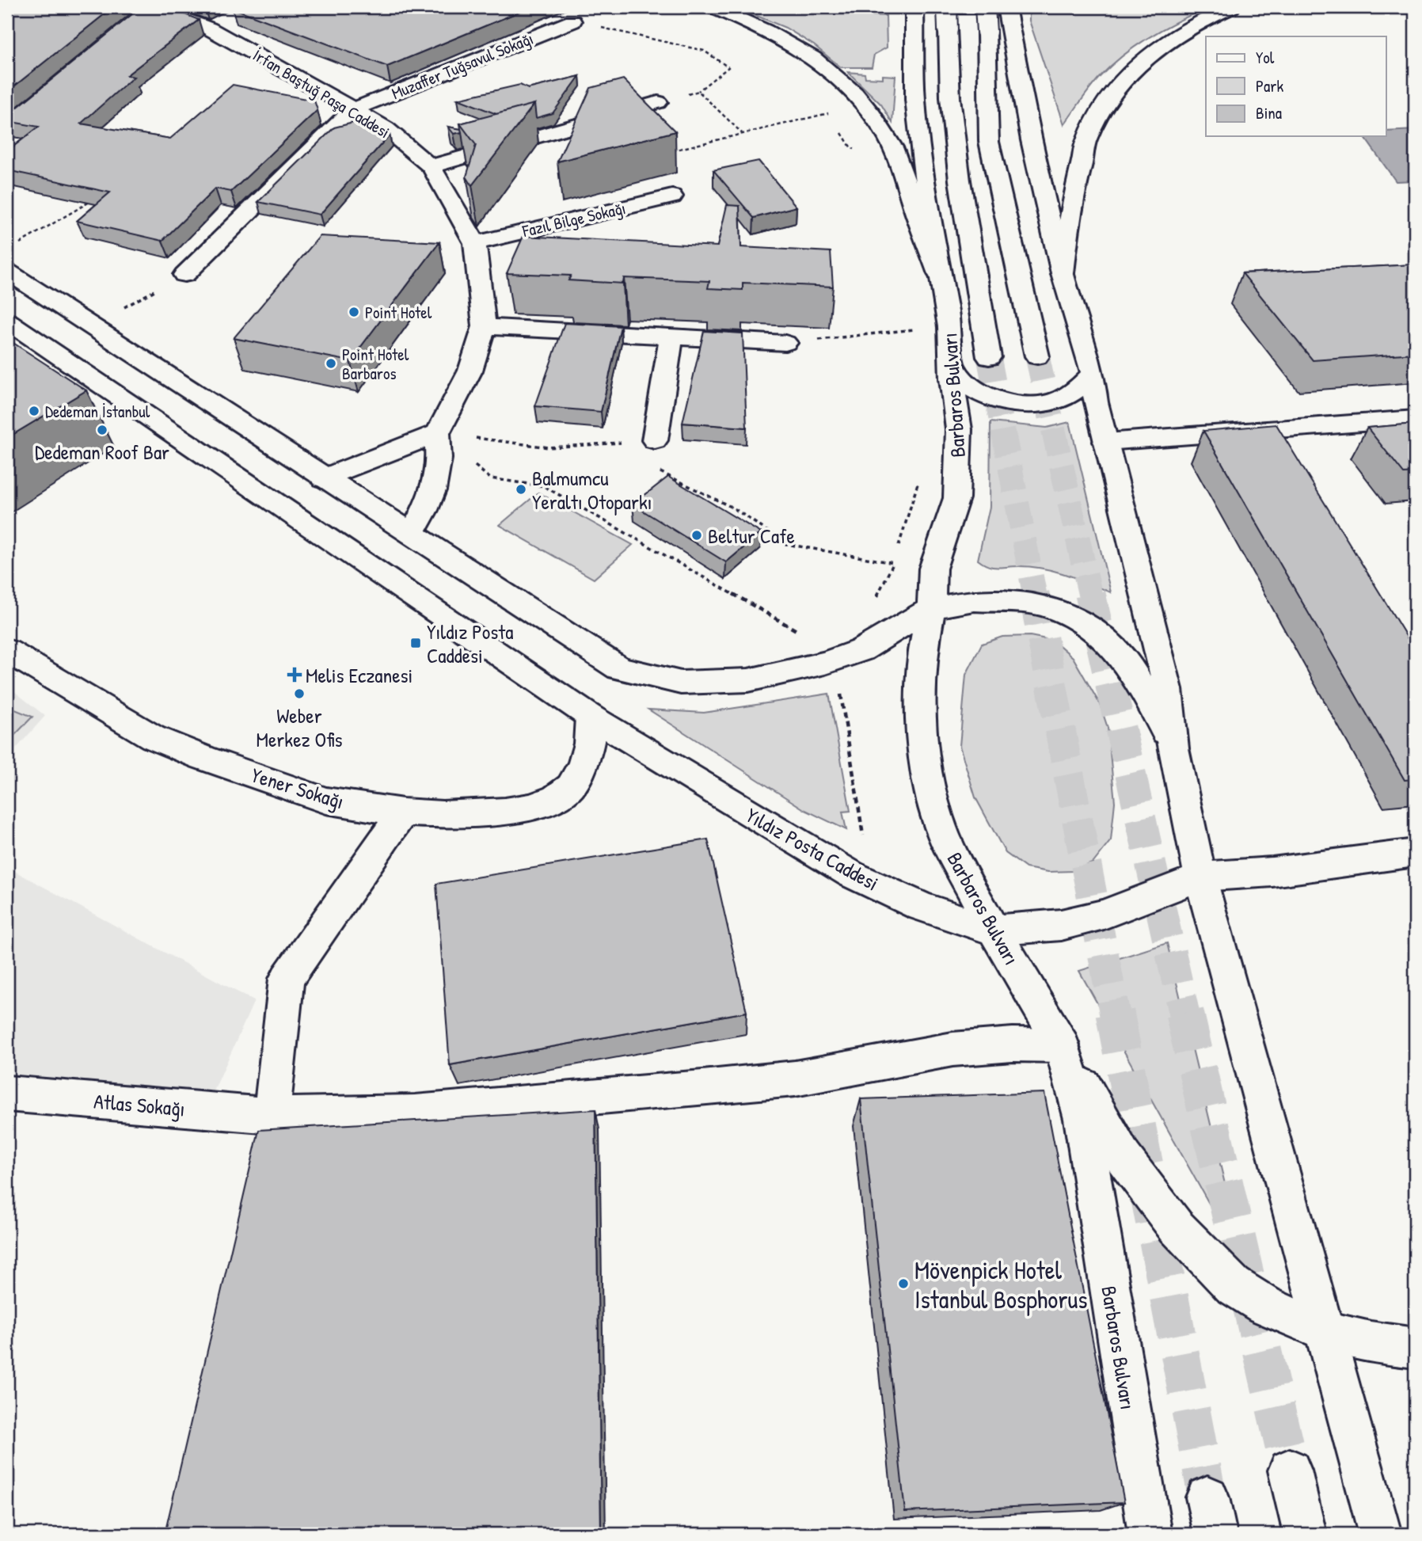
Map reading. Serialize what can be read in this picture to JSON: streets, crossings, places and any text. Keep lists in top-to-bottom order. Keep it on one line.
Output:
{"streets":{"main road":["Muzaffer Tuğsavul Sokağı","İrfan Baştuğ Paşa Caddesi","Fazıl Bilge Sokağı","Barbaros Bulvarı","Yener Sokağı","Yıldız Posta Caddesi","Atlas Sokağı"]},"crossings":[["Muzaffer Tuğsavul Sokağı","İrfan Baştuğ Paşa Caddesi"],["İrfan Baştuğ Paşa Caddesi","Fazıl Bilge Sokağı"],["Barbaros Bulvarı","Yıldız Posta Caddesi"],["Barbaros Bulvarı","Atlas Sokağı"],["Yener Sokağı","Yıldız Posta Caddesi"]],"places":{"other":["Point Hotel","Point Hotel Barbaros","Dedeman İstanbul","Dedeman Roof Bar","Balmumcu Yeraltı Otoparkı","Beltur Cafe","Weber Merkez Ofis","Mövenpick Hotel Istanbul Bosphorus"],"transit":["Yıldız Posta Caddesi"],"health":["Melis Eczanesi"]},"legend":["Yol","Park","Bina"]}
